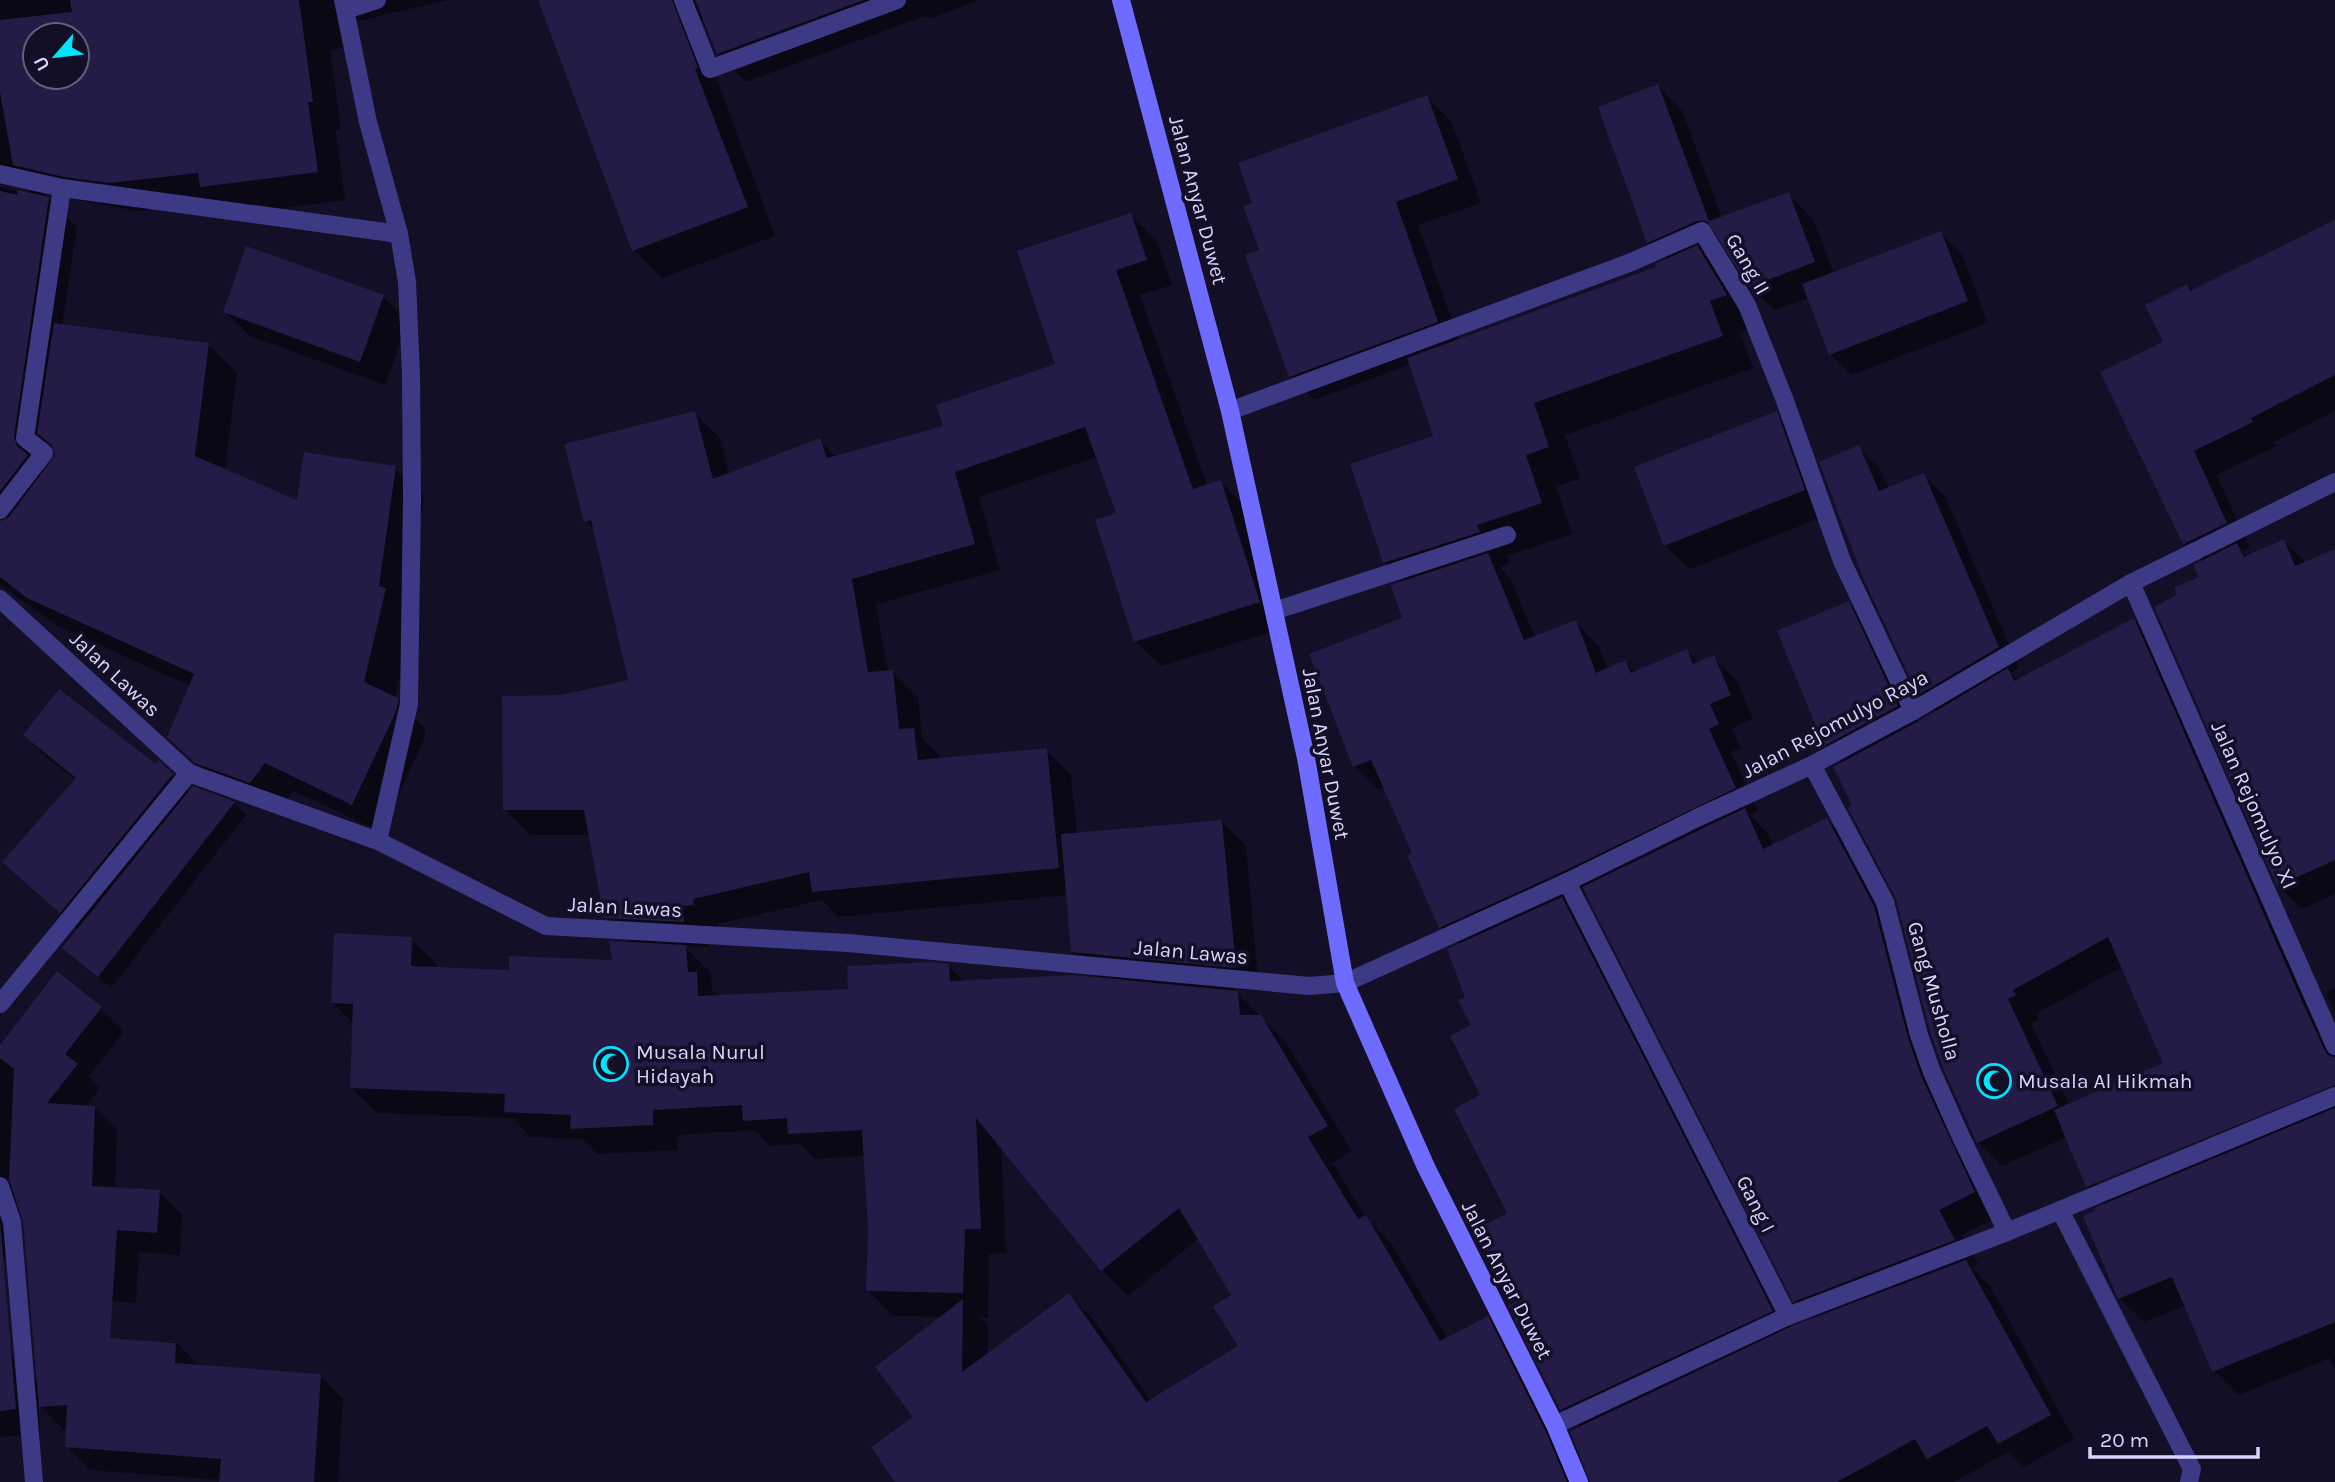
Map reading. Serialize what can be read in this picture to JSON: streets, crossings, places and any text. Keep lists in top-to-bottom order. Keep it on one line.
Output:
{"streets":{"street":["Jalan Anyar Duwet","Gang II","Jalan Lawas","Jalan Rejomulyo Raya","Jalan Rejomulyo XI","Gang Musholla","Gang I"]},"crossings":[["Jalan Anyar Duwet","Gang II"],["Jalan Anyar Duwet","Jalan Lawas"],["Jalan Anyar Duwet","Jalan Rejomulyo Raya"],["Gang II","Jalan Rejomulyo Raya"],["Jalan Lawas","Jalan Rejomulyo Raya"],["Jalan Rejomulyo Raya","Jalan Rejomulyo XI"],["Jalan Rejomulyo Raya","Gang Musholla"],["Jalan Rejomulyo Raya","Gang I"]],"places":{"mosque":["Musala Nurul Hidayah","Musala Al Hikmah"]},"scale_bar":"20 m","north":"bottom left"}
